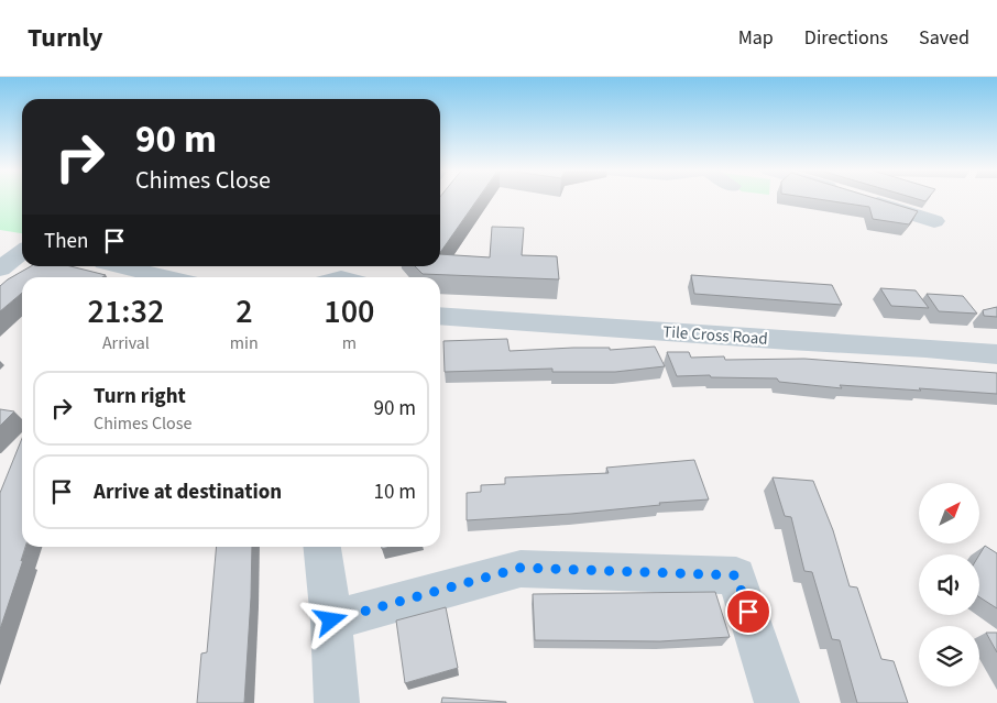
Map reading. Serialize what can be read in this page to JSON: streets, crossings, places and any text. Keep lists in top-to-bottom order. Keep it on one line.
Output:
{"streets":{"street":["Tile Cross Road"]},"north":"top right","page":{"header":"Turnly","nav":["Map","Directions","Saved"],"turn":["90 m","Chimes Close"],"then":"Then","eta":["21:32","Arrival","2","min","100","m"],"list":[{"name":"Turn right","note":"Chimes Close","value":"90 m"},{"name":"Arrive at destination","value":"10 m"}]}}
